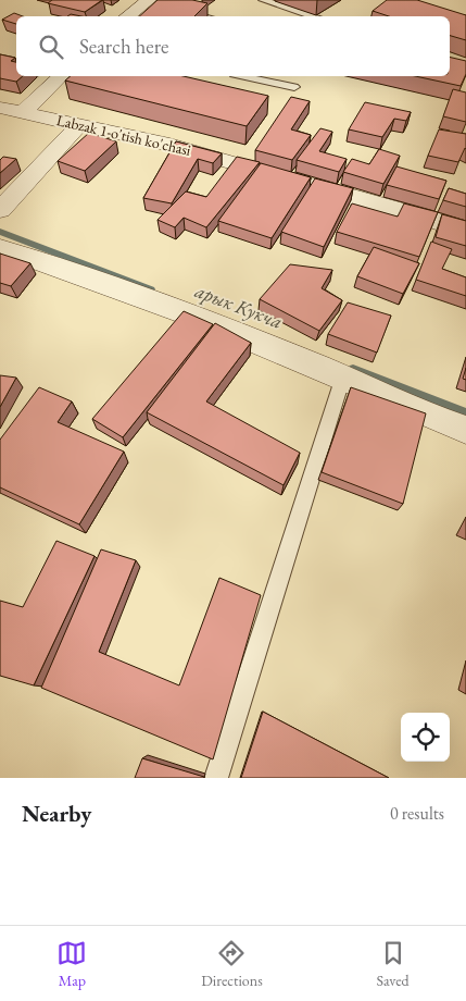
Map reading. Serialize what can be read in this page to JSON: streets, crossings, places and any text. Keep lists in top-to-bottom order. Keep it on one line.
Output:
{"streets":{"street":["Labzak 1-o'tish ko'chasi"]},"water":["арык Кукча"],"page":{"search":"Search here","heading":["Nearby","0 results"],"nav":["Map","Directions","Saved"]}}
